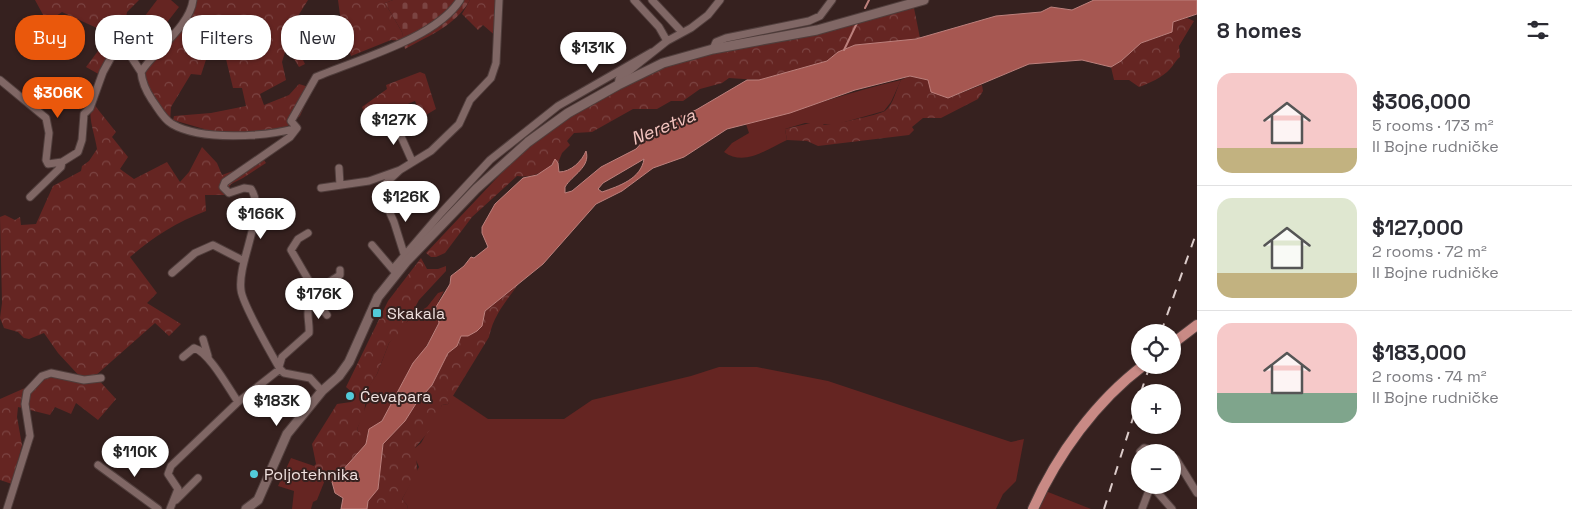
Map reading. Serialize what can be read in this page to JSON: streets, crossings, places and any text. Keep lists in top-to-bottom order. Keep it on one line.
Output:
{"water":["Neretva"],"places":{"transit":["Skakala"],"other":["Ćevapara","Poljotehnika"]},"page":{"heading":"8 homes","chip":["Buy","Rent","Filters","New"],"price":["$131K","$306K","$127K","$126K","$166K","$176K","$183K","$110K"],"list":[{"name":"$306,000","note":"5 rooms · 173 m² · II Bojne rudničke"},{"name":"$127,000","note":"2 rooms · 72 m² · II Bojne rudničke"},{"name":"$183,000","note":"2 rooms · 74 m² · II Bojne rudničke"}],"map_buttons":["+","−"]}}
